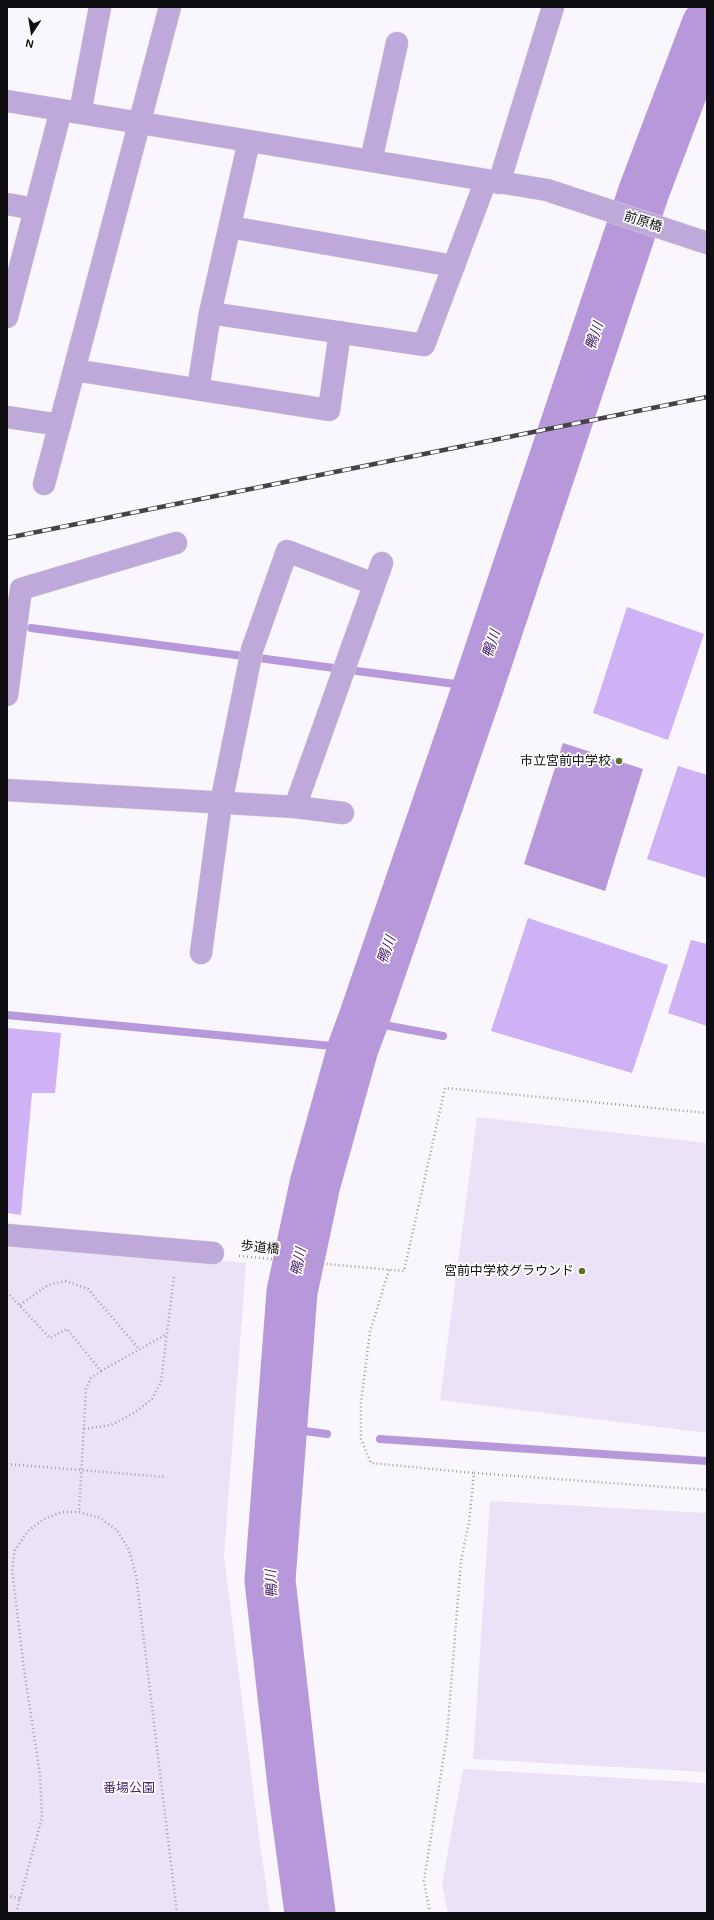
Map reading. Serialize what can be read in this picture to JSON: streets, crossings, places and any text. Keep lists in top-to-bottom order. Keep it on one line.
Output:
{"streets":{"street":["前原橋"],"path":["歩道橋"]},"water":["鴨川"],"parks":["番場公園"],"places":["市立宮前中学校","宮前中学校グラウンド"],"north":"bottom"}
